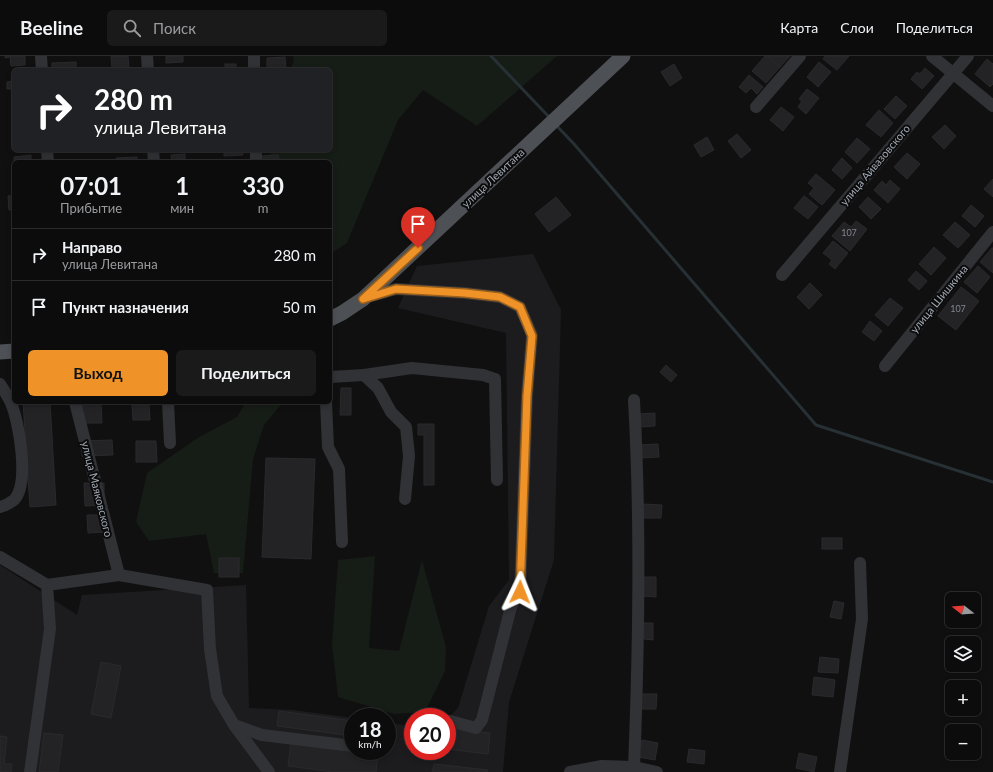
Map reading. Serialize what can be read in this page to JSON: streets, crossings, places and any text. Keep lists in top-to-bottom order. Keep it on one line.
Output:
{"streets":{"main road":["улица Левитана"],"street":["улица Айвазовского","улица Шишкина","улица Маяковского"]},"house_numbers":["107","107"],"north":"left","page":{"header":"Beeline","search":"Поиск","nav":["Карта","Слои","Поделиться"],"turn":["280 m","улица Левитана"],"eta":["07:01","Прибытие","1","мин","330","m"],"list":[{"name":"Направо","note":"улица Левитана","value":"280 m"},{"name":"Пункт назначения","value":"50 m"}],"buttons":["Выход","Поделиться"],"map_buttons":["+","−"],"speed":"18 km/h","limit":"20"}}
